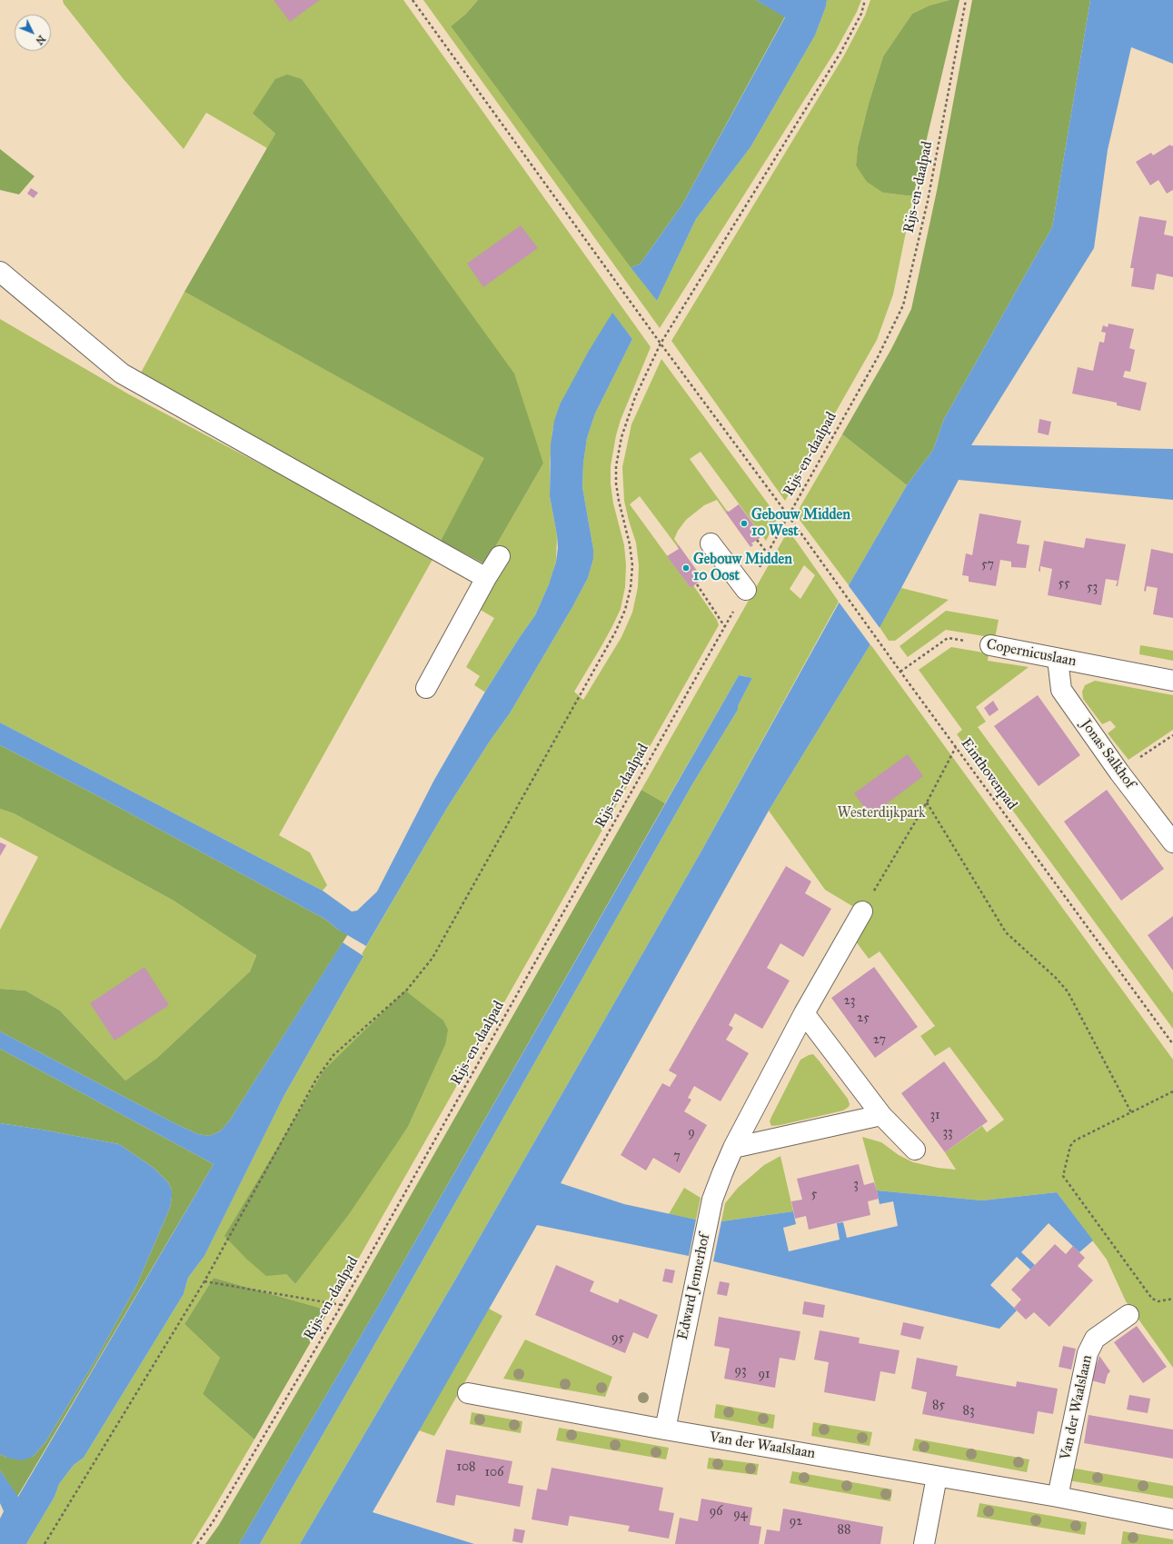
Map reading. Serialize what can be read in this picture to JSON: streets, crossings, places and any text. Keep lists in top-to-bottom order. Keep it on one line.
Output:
{"streets":{"street":["Copernicuslaan","Jonas Salkhof","Edward Jennerhof","Van der Waalslaan"],"path":["Rijs-en-daalpad","Einthovenpad"]},"crossings":[["Rijs-en-daalpad","Einthovenpad"],["Copernicuslaan","Jonas Salkhof"],["Copernicuslaan","Einthovenpad"],["Edward Jennerhof","Van der Waalslaan"]],"parks":["Westerdijkpark"],"places":["Gebouw Midden 10 West","Gebouw Midden 10 Oost"],"house_numbers":["57","55","53","23","25","27","31","9","33","7","3","5","95","93","91","85","83","108","106","96","94","92","88"],"north":"bottom right"}
